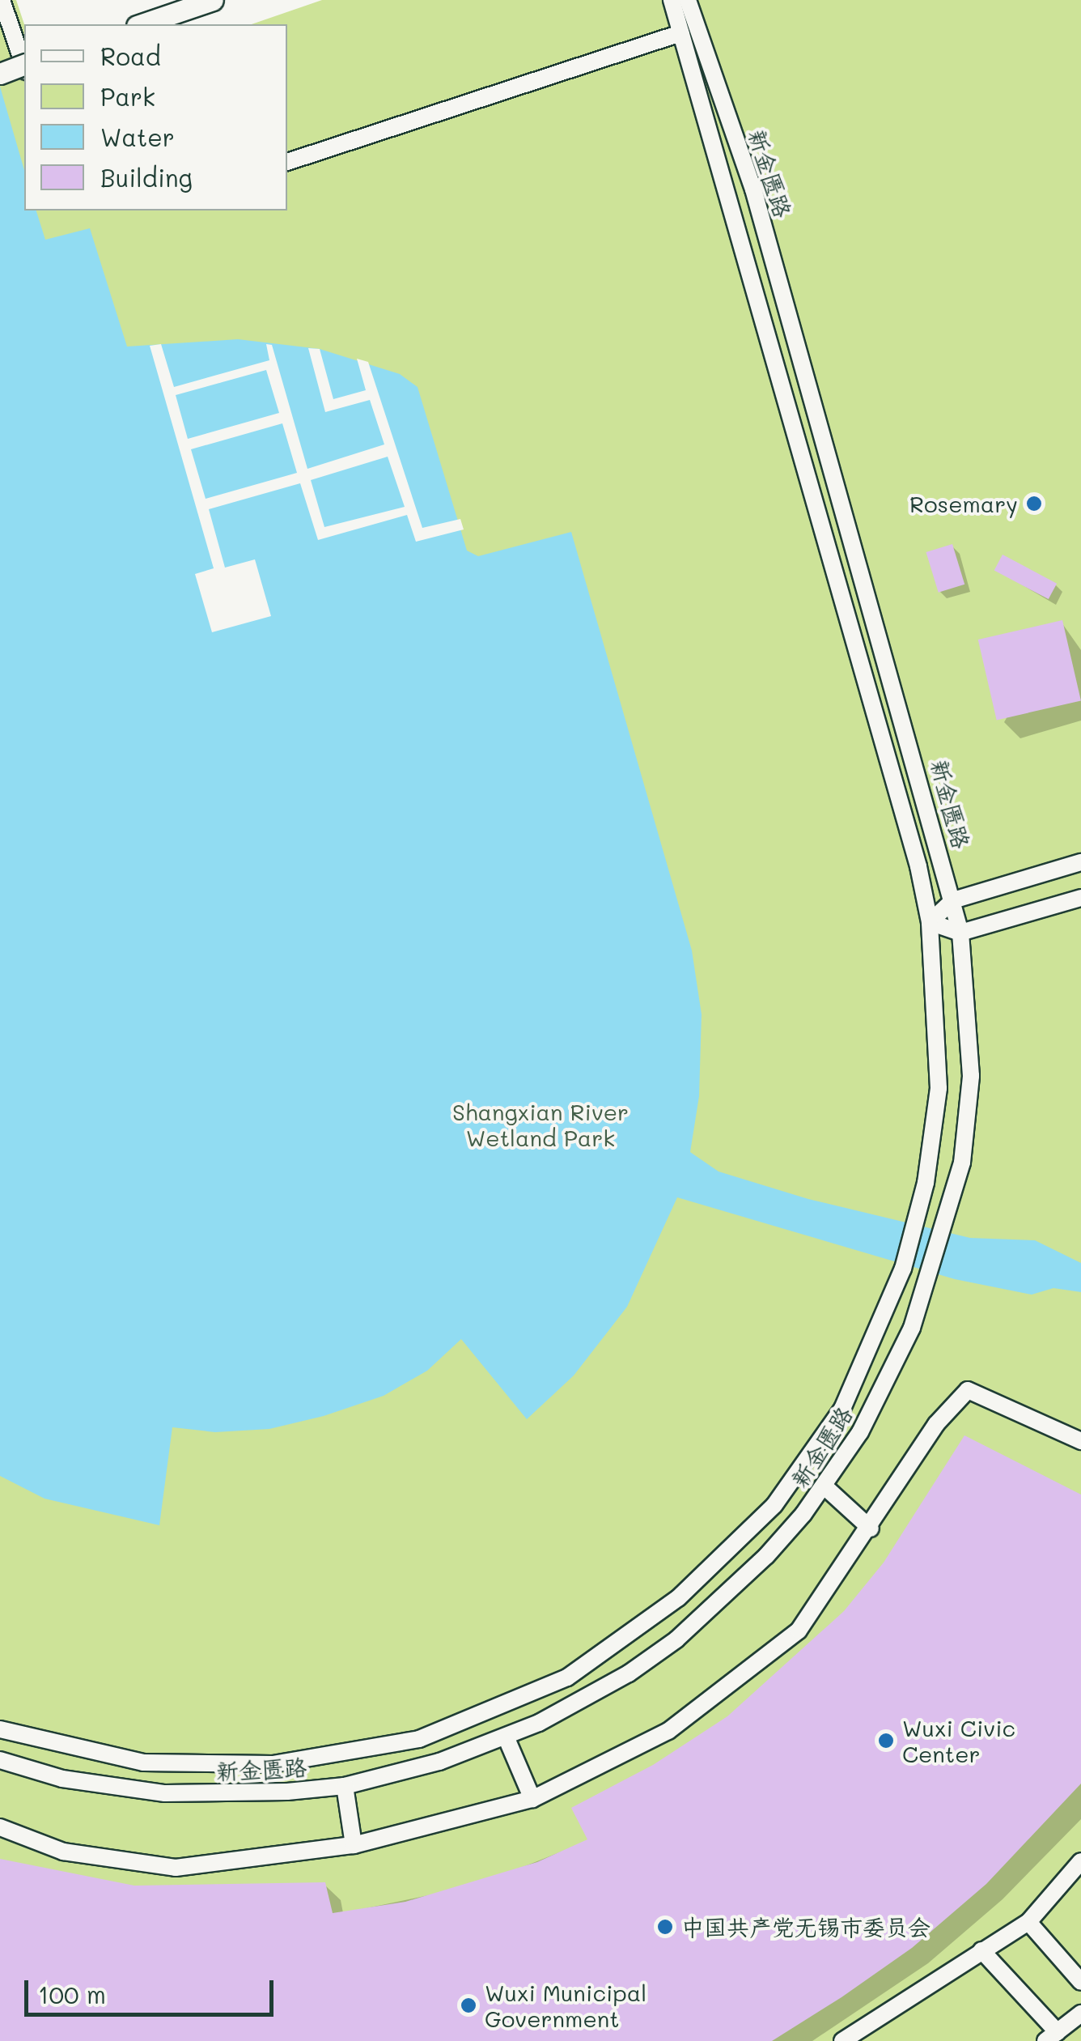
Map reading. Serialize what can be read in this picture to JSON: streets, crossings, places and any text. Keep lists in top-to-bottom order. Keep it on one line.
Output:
{"streets":{"street":["新金匮路"]},"parks":["Shangxian River Wetland Park"],"places":["Rosemary","Wuxi Civic Center","中国共产党无锡市委员会","Wuxi Municipal Government"],"legend":["Road","Park","Water","Building"],"scale_bar":"100 m"}
